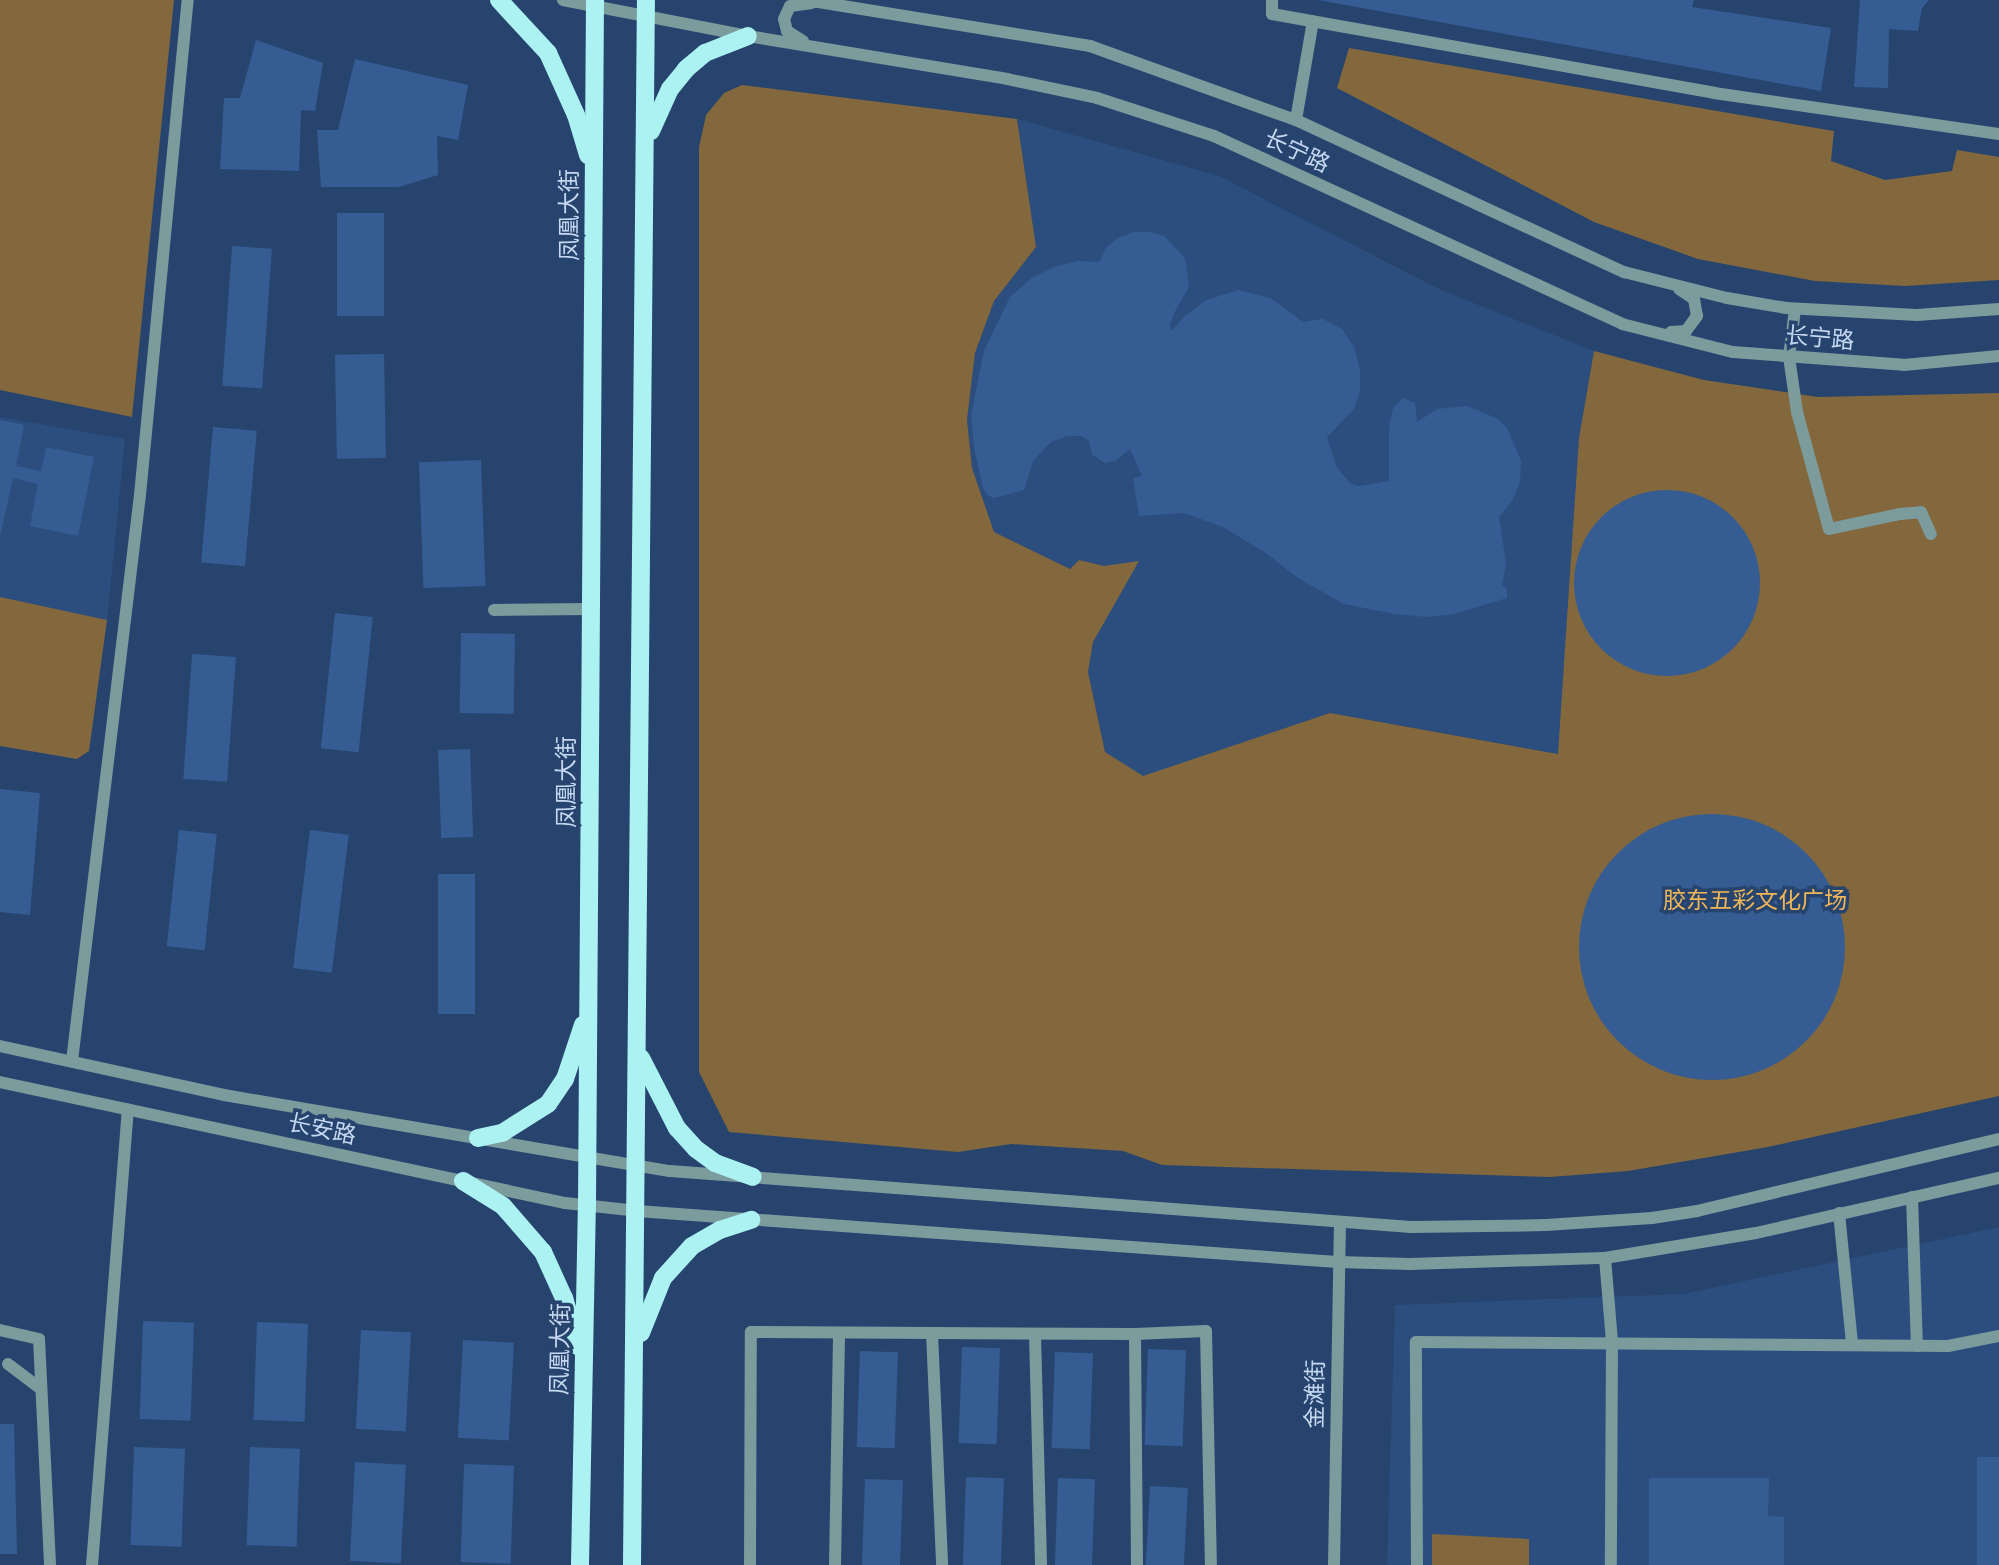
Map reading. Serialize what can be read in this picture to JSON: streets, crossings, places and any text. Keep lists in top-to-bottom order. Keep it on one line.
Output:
{"streets":{"main road":["凤凰大街"],"street":["长宁路","长安路","金滩街"]},"crossings":[["长宁路","凤凰大街"],["凤凰大街","长安路"],["长安路","金滩街"]],"parks":["胶东五彩文化广场"]}
